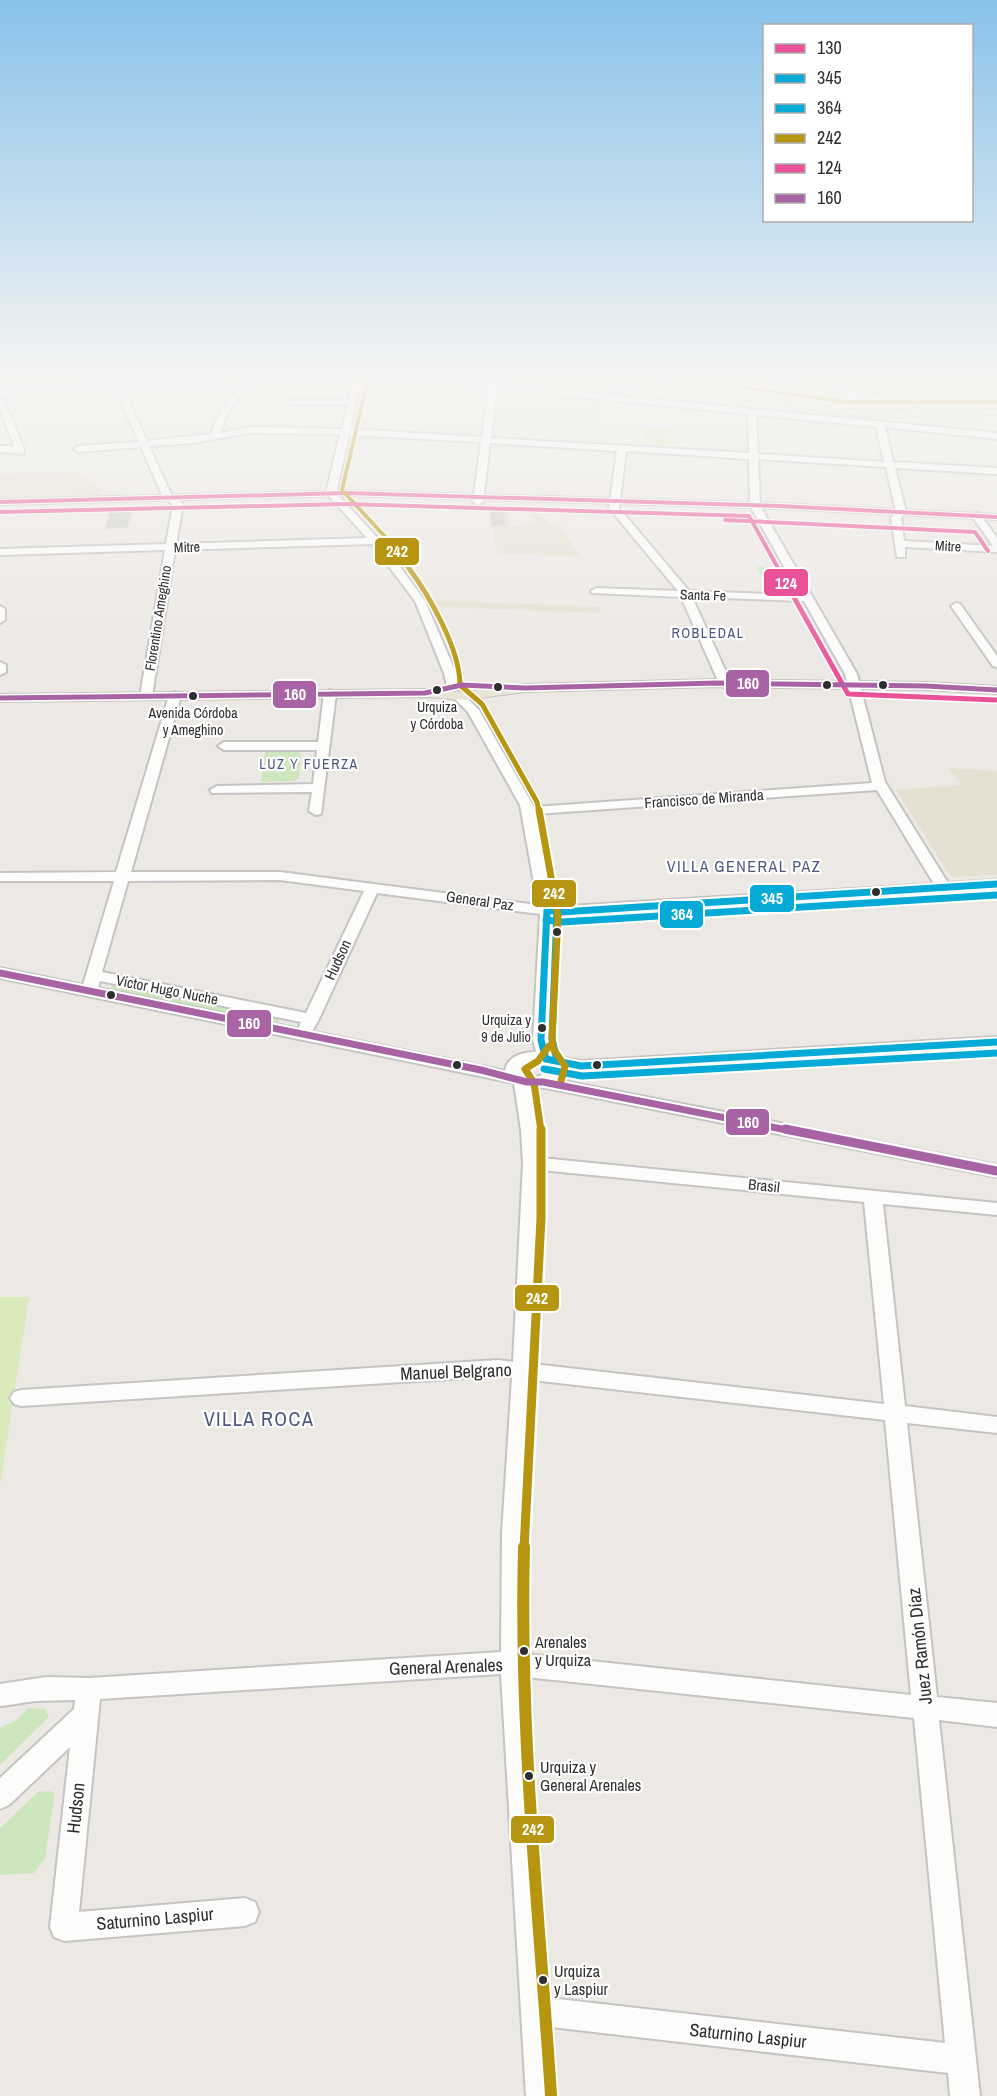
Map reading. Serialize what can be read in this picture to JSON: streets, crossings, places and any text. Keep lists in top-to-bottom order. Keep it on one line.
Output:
{"streets":{"street":["Mitre","Santa Fe","Florentino Ameghino","Francisco de Miranda","General Paz","Hudson","Víctor Hugo Nuche","Brasil","Manuel Belgrano","Juez Ramón Díaz","General Arenales","Saturnino Laspiur"]},"crossings":[["Mitre","Florentino Ameghino"],["General Paz","Hudson"],["Hudson","Víctor Hugo Nuche"],["Hudson","General Arenales"],["Hudson","Saturnino Laspiur"],["Brasil","Juez Ramón Díaz"],["Manuel Belgrano","Juez Ramón Díaz"],["Juez Ramón Díaz","General Arenales"],["Juez Ramón Díaz","Saturnino Laspiur"]],"districts":["ROBLEDAL","LUZ Y FUERZA","VILLA GENERAL PAZ","VILLA ROCA"],"places":["Urquiza y Córdoba","Avenida Córdoba y Ameghino","Urquiza y 9 de Julio","Arenales y Urquiza","Urquiza y General Arenales","Urquiza y Laspiur"],"lines":["transit line 242","transit line 130","transit line 124","transit line 160","transit line 345","transit line 364"],"legend":["130","345","364","242","124","160"]}
